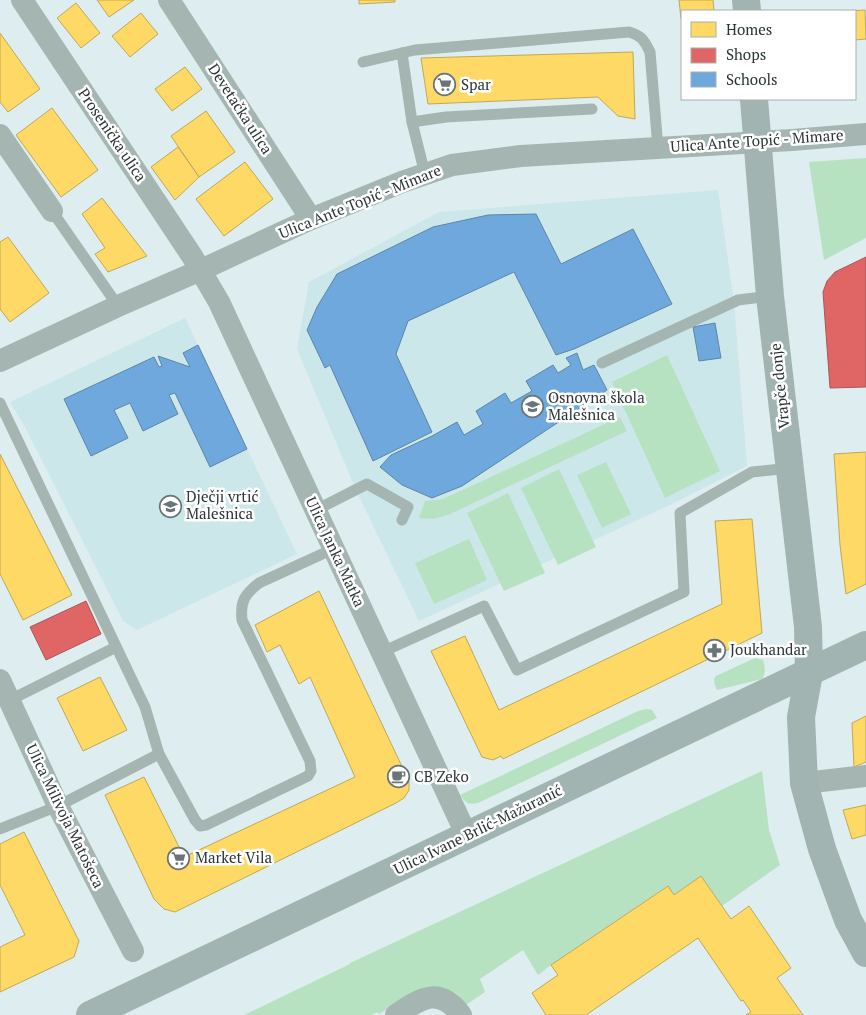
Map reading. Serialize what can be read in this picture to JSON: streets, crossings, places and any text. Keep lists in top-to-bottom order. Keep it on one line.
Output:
{"streets":{"street":["Devetačka ulica","Prosenička ulica","Ulica Ante Topić - Mimare","Vrapče donje","Ulica Janka Matka","Ulica Milivoja Matošeca","Ulica Ivane Brlić-Mažuranić"]},"crossings":[["Devetačka ulica","Ulica Ante Topić - Mimare"],["Prosenička ulica","Ulica Ante Topić - Mimare"],["Prosenička ulica","Ulica Janka Matka"],["Ulica Ante Topić - Mimare","Vrapče donje"],["Ulica Ante Topić - Mimare","Ulica Janka Matka"],["Vrapče donje","Ulica Ivane Brlić-Mažuranić"],["Ulica Janka Matka","Ulica Ivane Brlić-Mažuranić"]],"places":{"supermarket":["Spar","Market Vila"],"school or university":["Osnovna škola Malešnica","Dječji vrtić Malešnica"],"pharmacy":["Joukhandar"],"cafe":["CB Zeko"]},"legend":["Homes","Shops","Schools"]}
